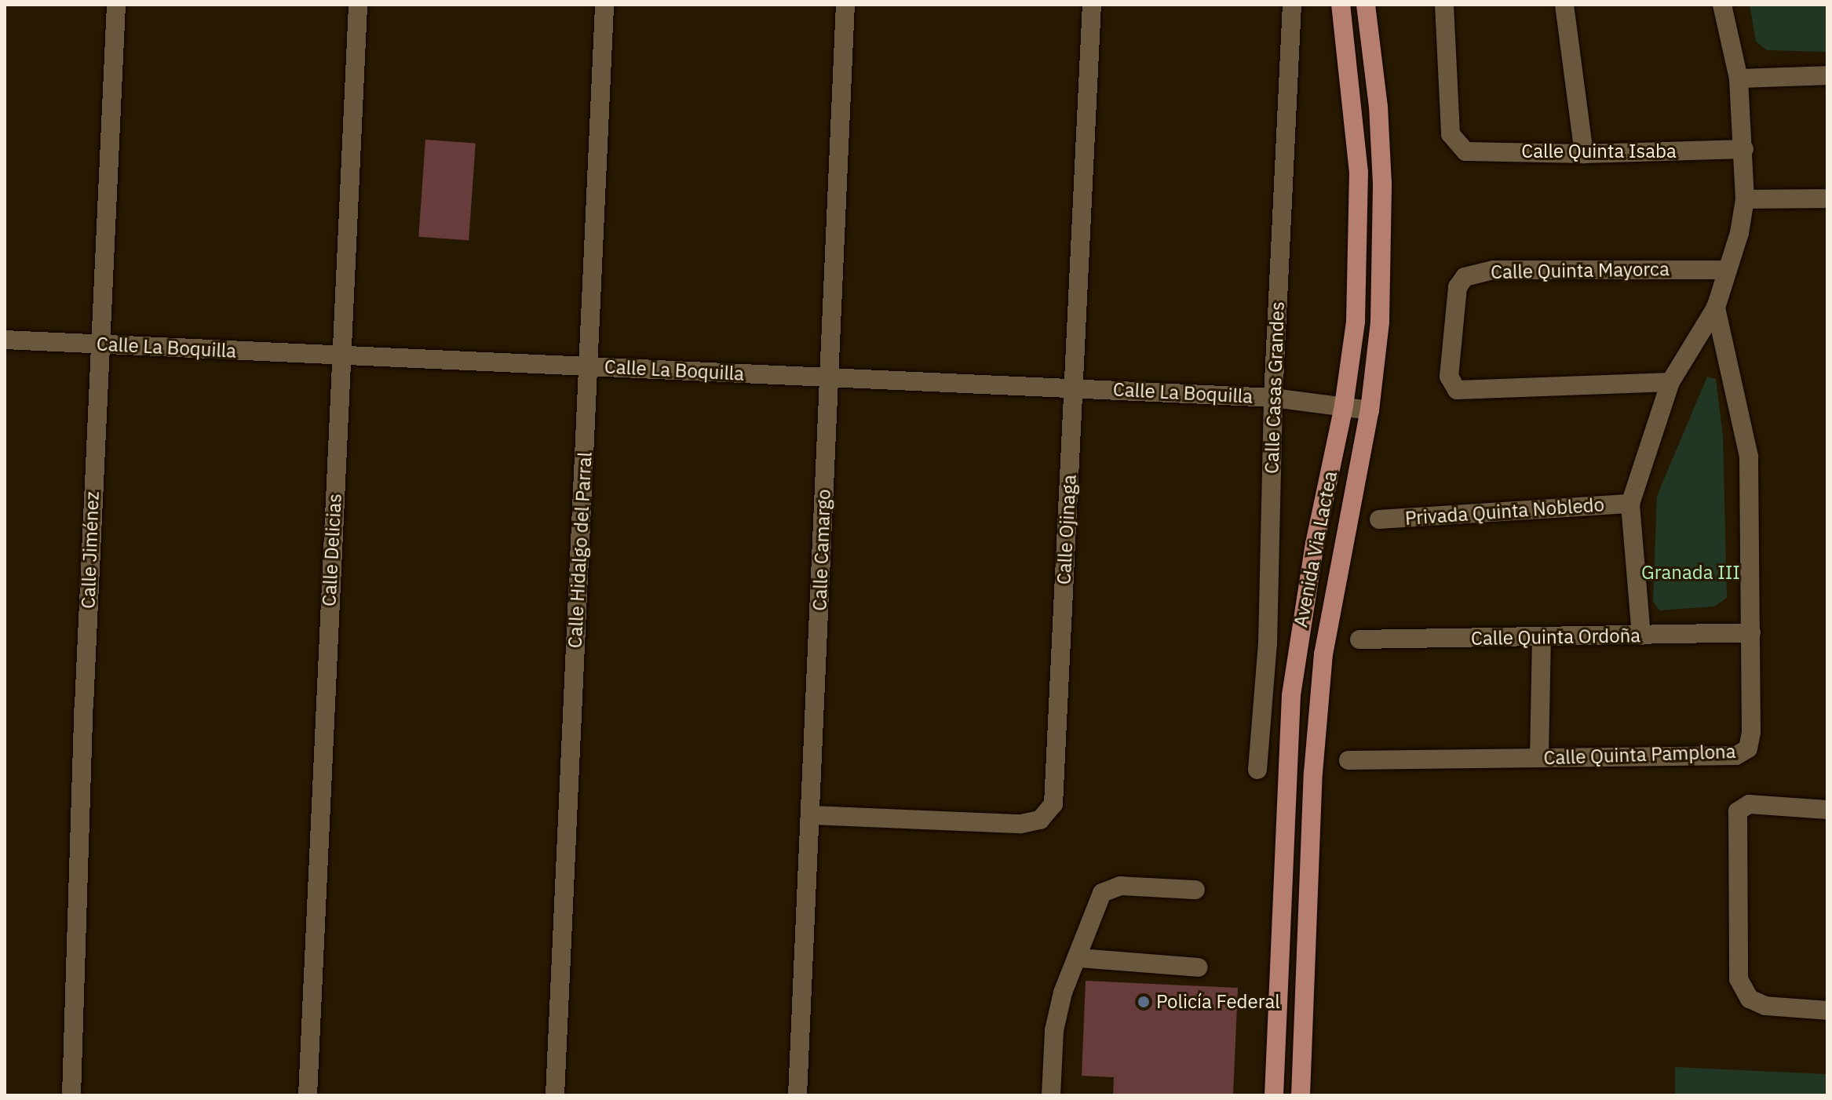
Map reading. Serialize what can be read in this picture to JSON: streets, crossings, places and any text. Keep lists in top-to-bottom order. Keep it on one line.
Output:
{"streets":{"main road":["Avenida Via Lactea"],"street":["Calle Quinta Isaba","Calle Quinta Mayorca","Calle La Boquilla","Calle Casas Grandes","Privada Quinta Nobledo","Calle Ojinaga","Calle Jiménez","Calle Delicias","Calle Hidalgo del Parral","Calle Camargo","Calle Quinta Ordoña","Calle Quinta Pamplona"]},"crossings":[["Calle La Boquilla","Calle Casas Grandes"],["Calle La Boquilla","Calle Ojinaga"],["Calle La Boquilla","Avenida Via Lactea"],["Calle La Boquilla","Calle Jiménez"],["Calle La Boquilla","Calle Delicias"],["Calle La Boquilla","Calle Hidalgo del Parral"],["Calle La Boquilla","Calle Camargo"],["Calle Ojinaga","Calle Camargo"],["Calle Quinta Ordoña","Calle Quinta Pamplona"]],"parks":["Granada III"],"places":["Policía Federal"]}
